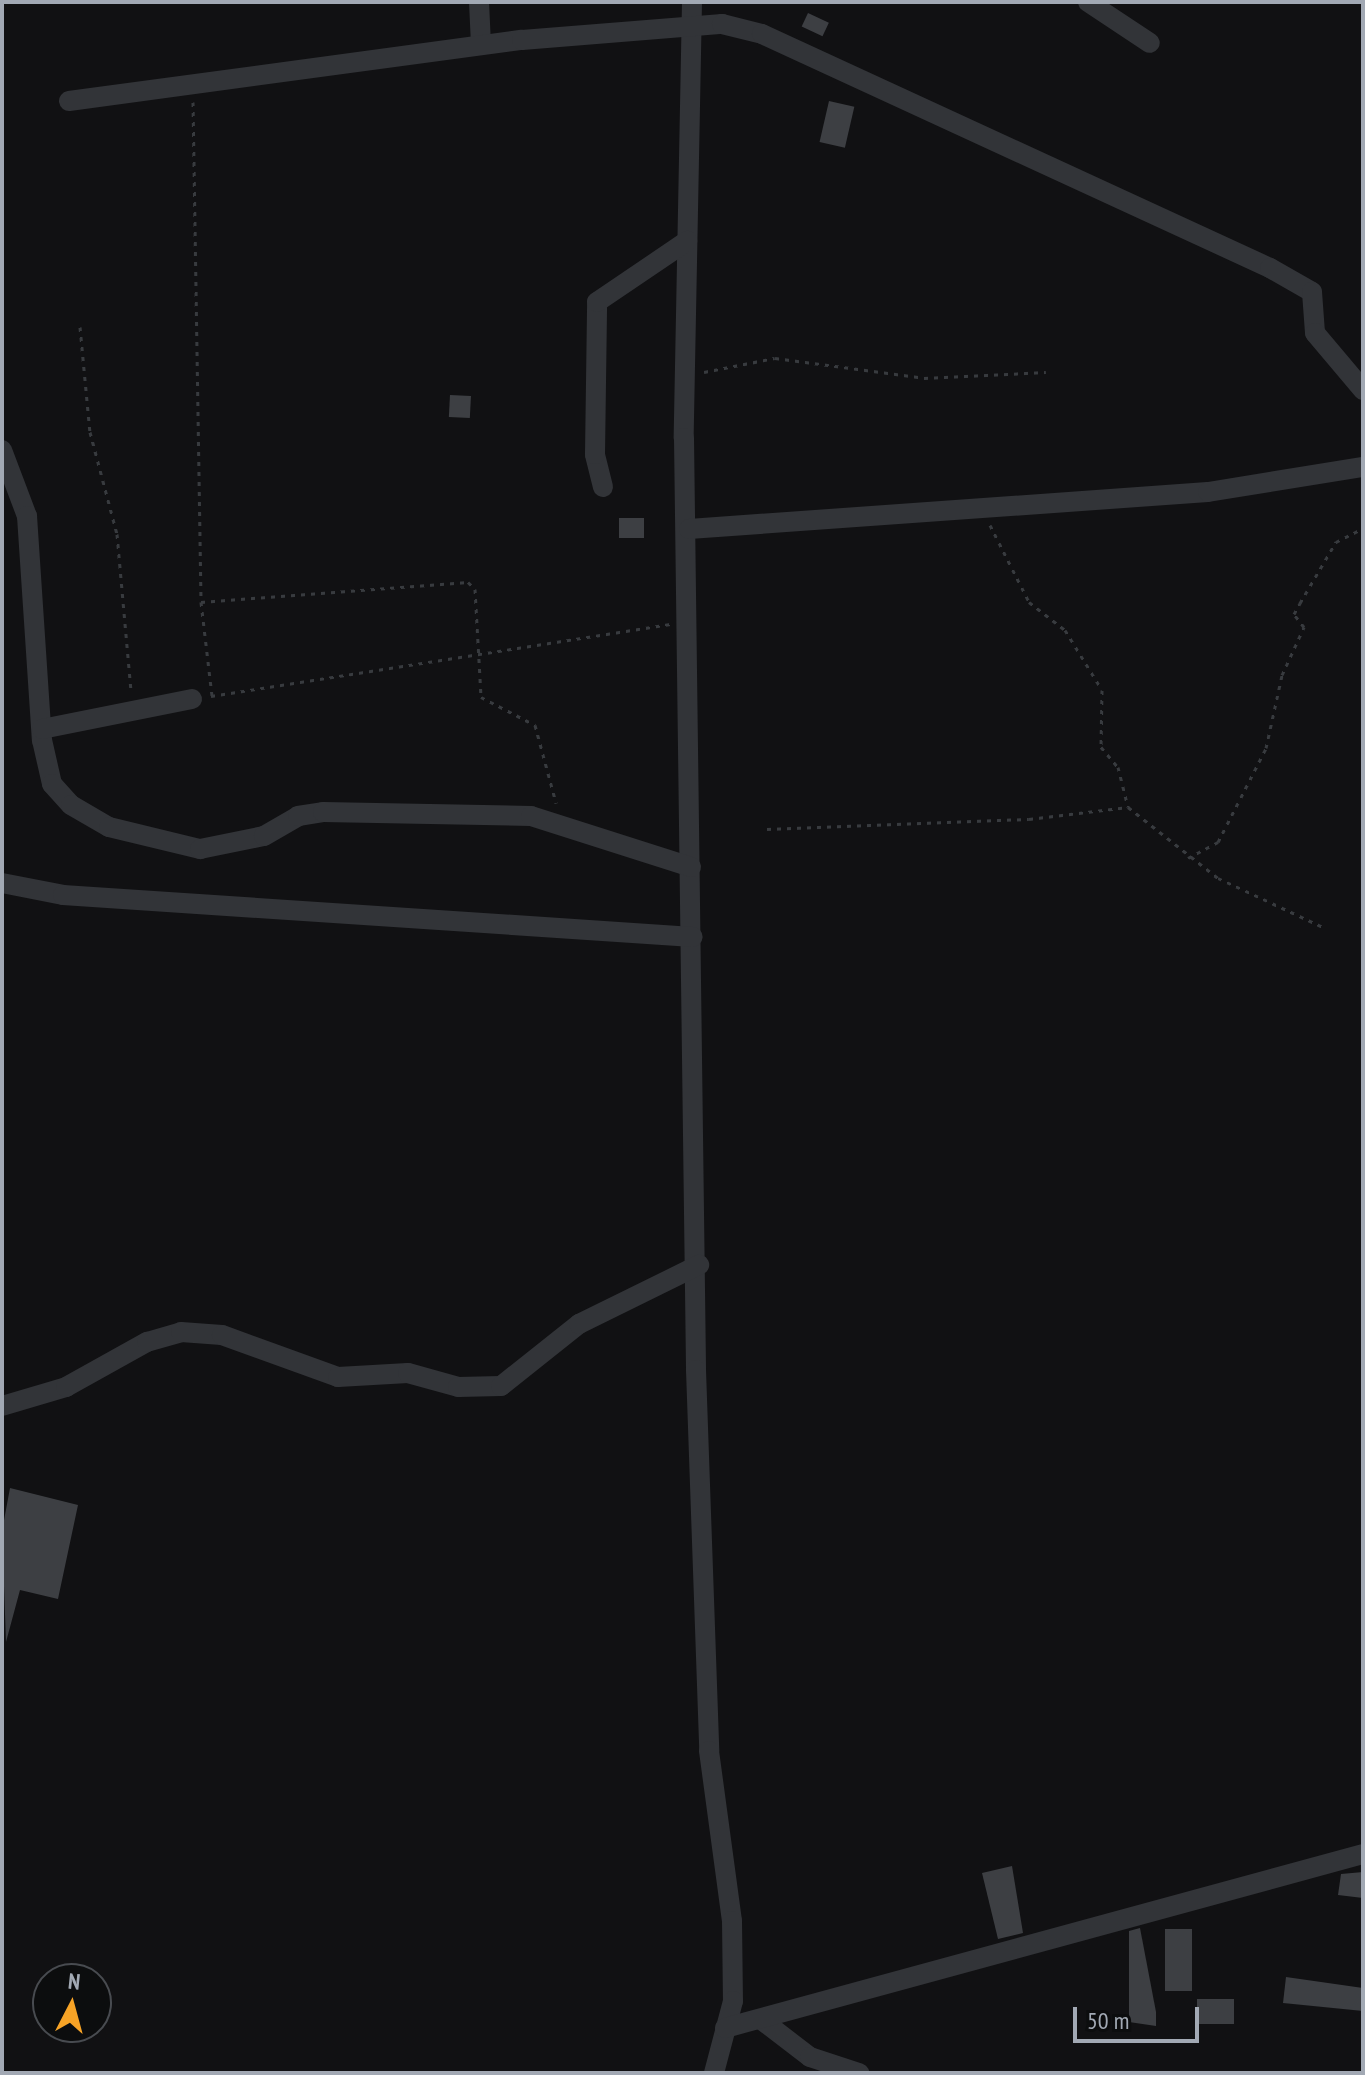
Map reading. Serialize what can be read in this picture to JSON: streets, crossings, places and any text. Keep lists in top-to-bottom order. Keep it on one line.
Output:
{"scale_bar":"50 m","north":"top"}
